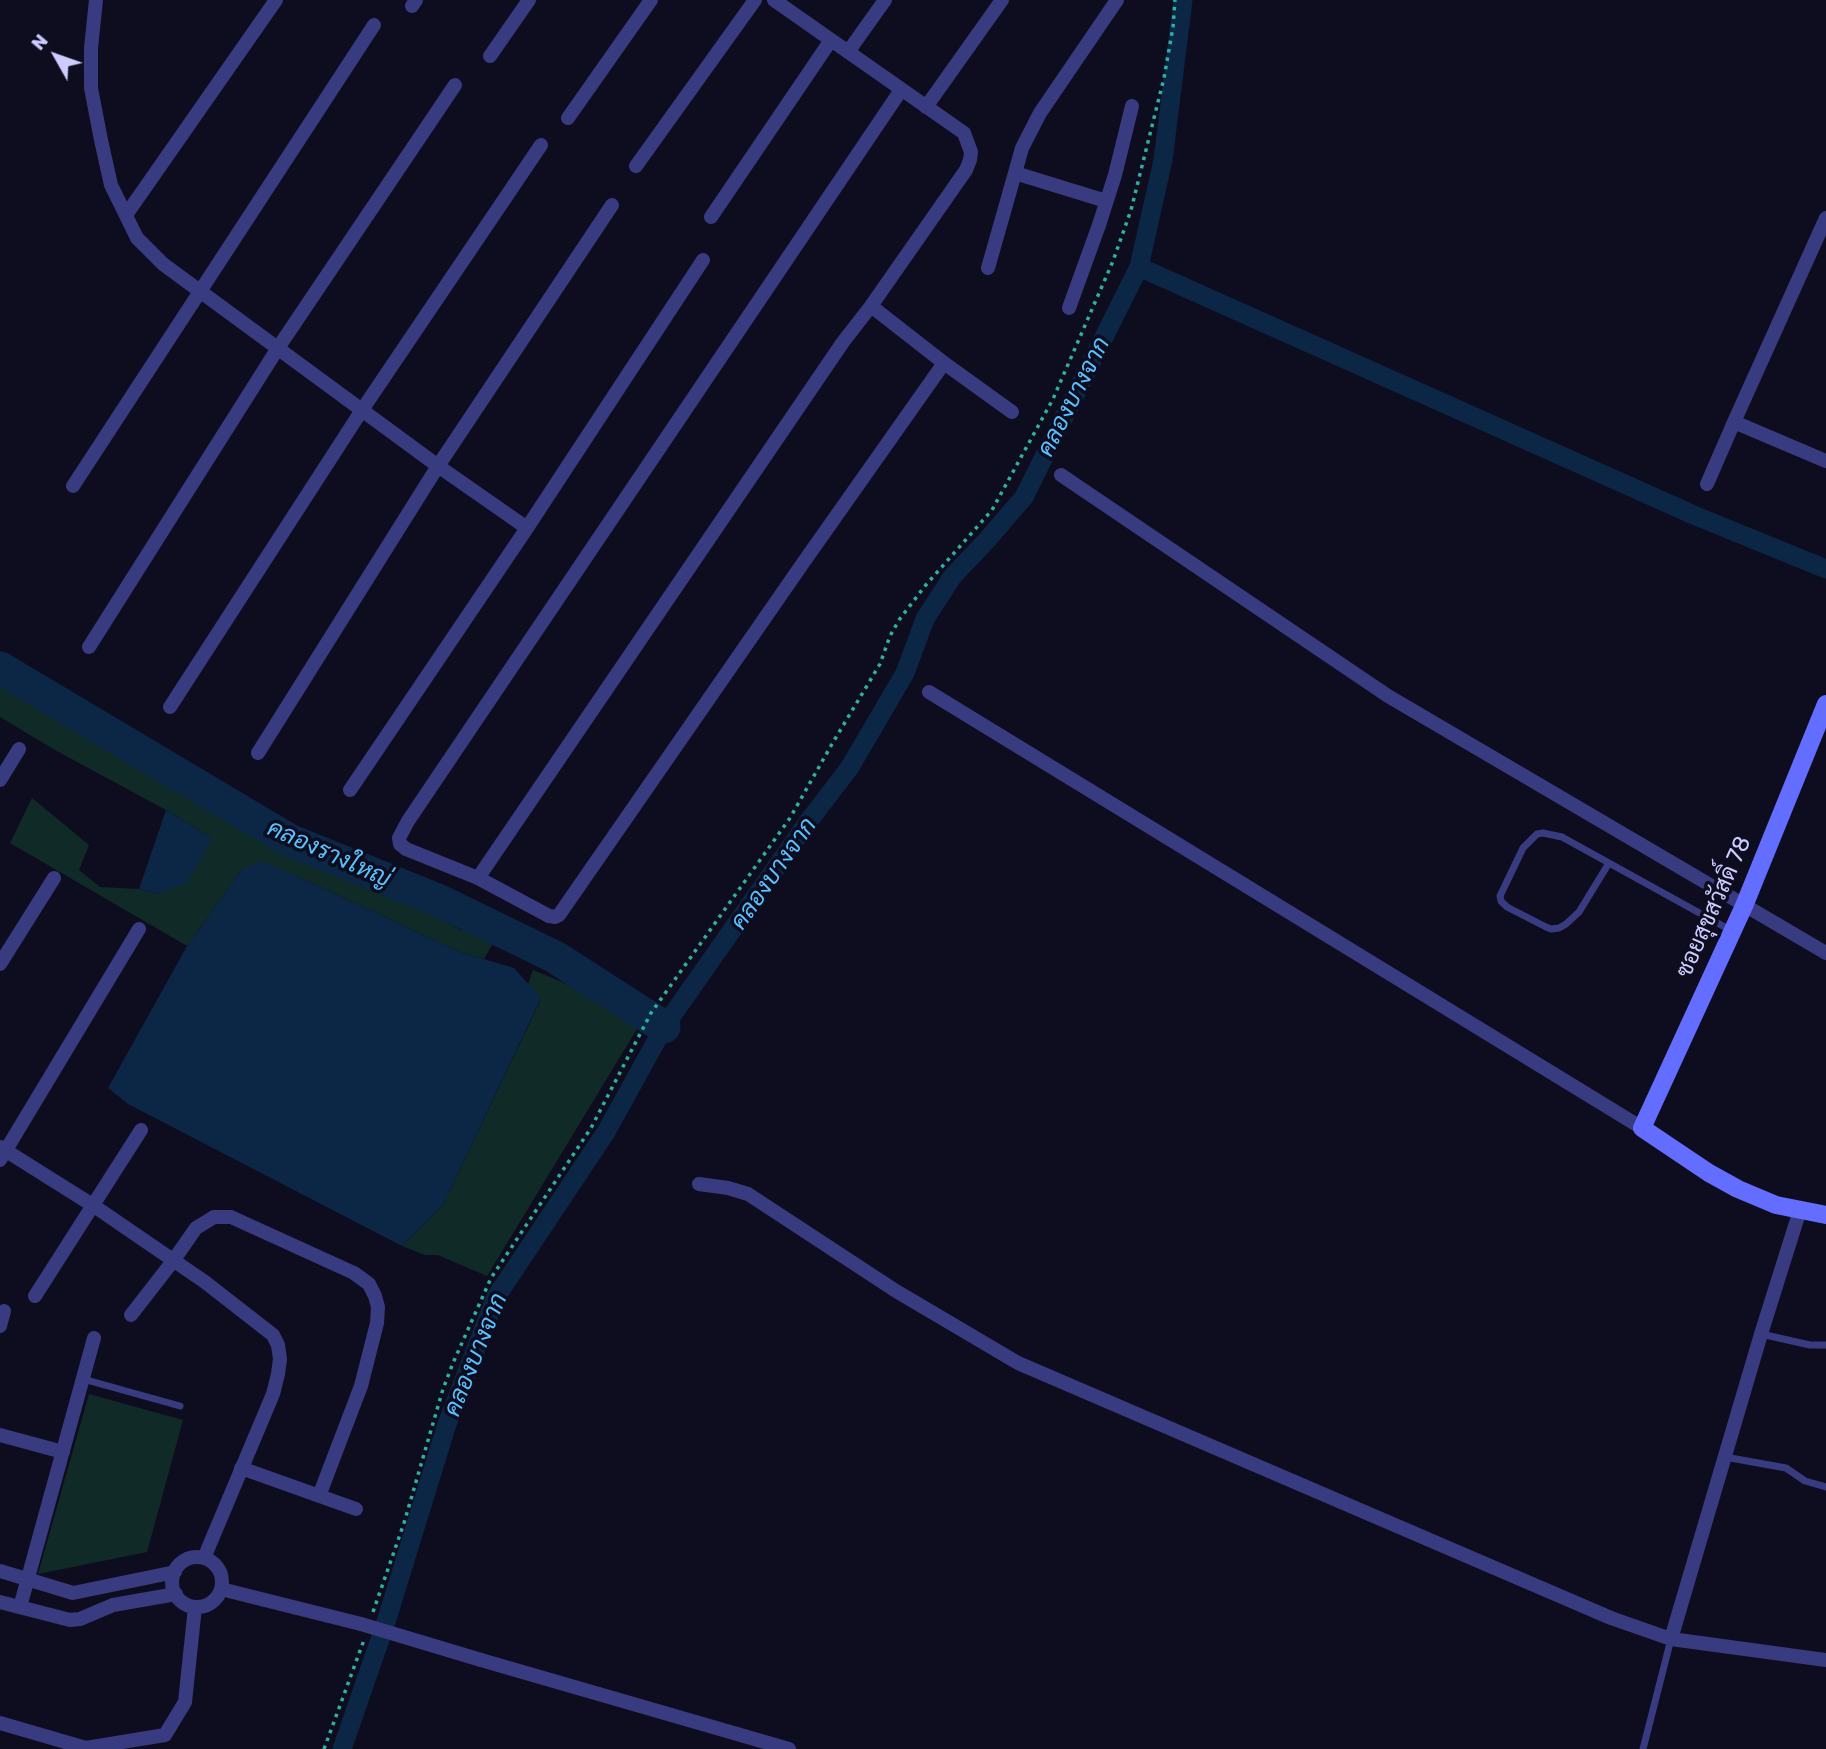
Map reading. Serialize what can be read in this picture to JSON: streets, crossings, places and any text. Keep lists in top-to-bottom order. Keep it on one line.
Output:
{"streets":{"street":["ซอยสุขสวัสดิ์ 78"]},"water":["คลองบางจาก","คลองรางใหญ่"],"north":"top left"}
